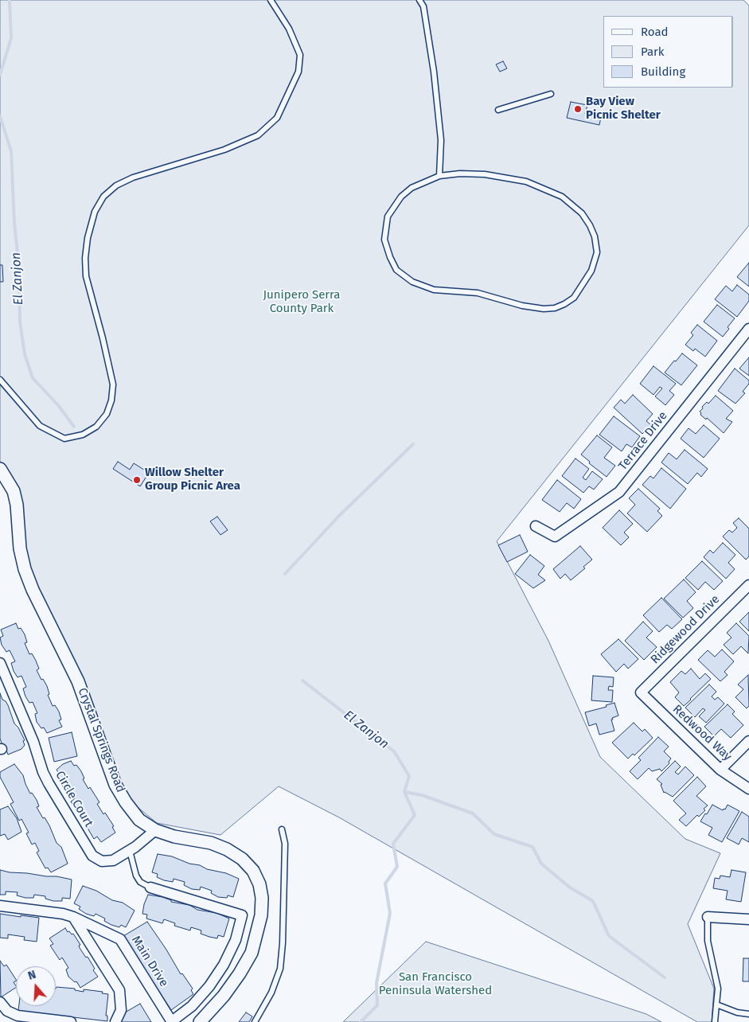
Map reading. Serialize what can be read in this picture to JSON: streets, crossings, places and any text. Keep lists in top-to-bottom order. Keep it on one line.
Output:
{"streets":{"street":["Terrace Drive","Ridgewood Drive","Redwood Way","Crystal Springs Road","Circle Court","Main Drive"]},"crossings":[["Ridgewood Drive","Redwood Way"],["Crystal Springs Road","Circle Court"]],"water":["El Zanjon"],"parks":["Junipero Serra County Park","San Francisco Peninsula Watershed"],"places":["Bay View Picnic Shelter","Willow Shelter Group Picnic Area"],"legend":["Road","Park","Building"],"north":"top"}
